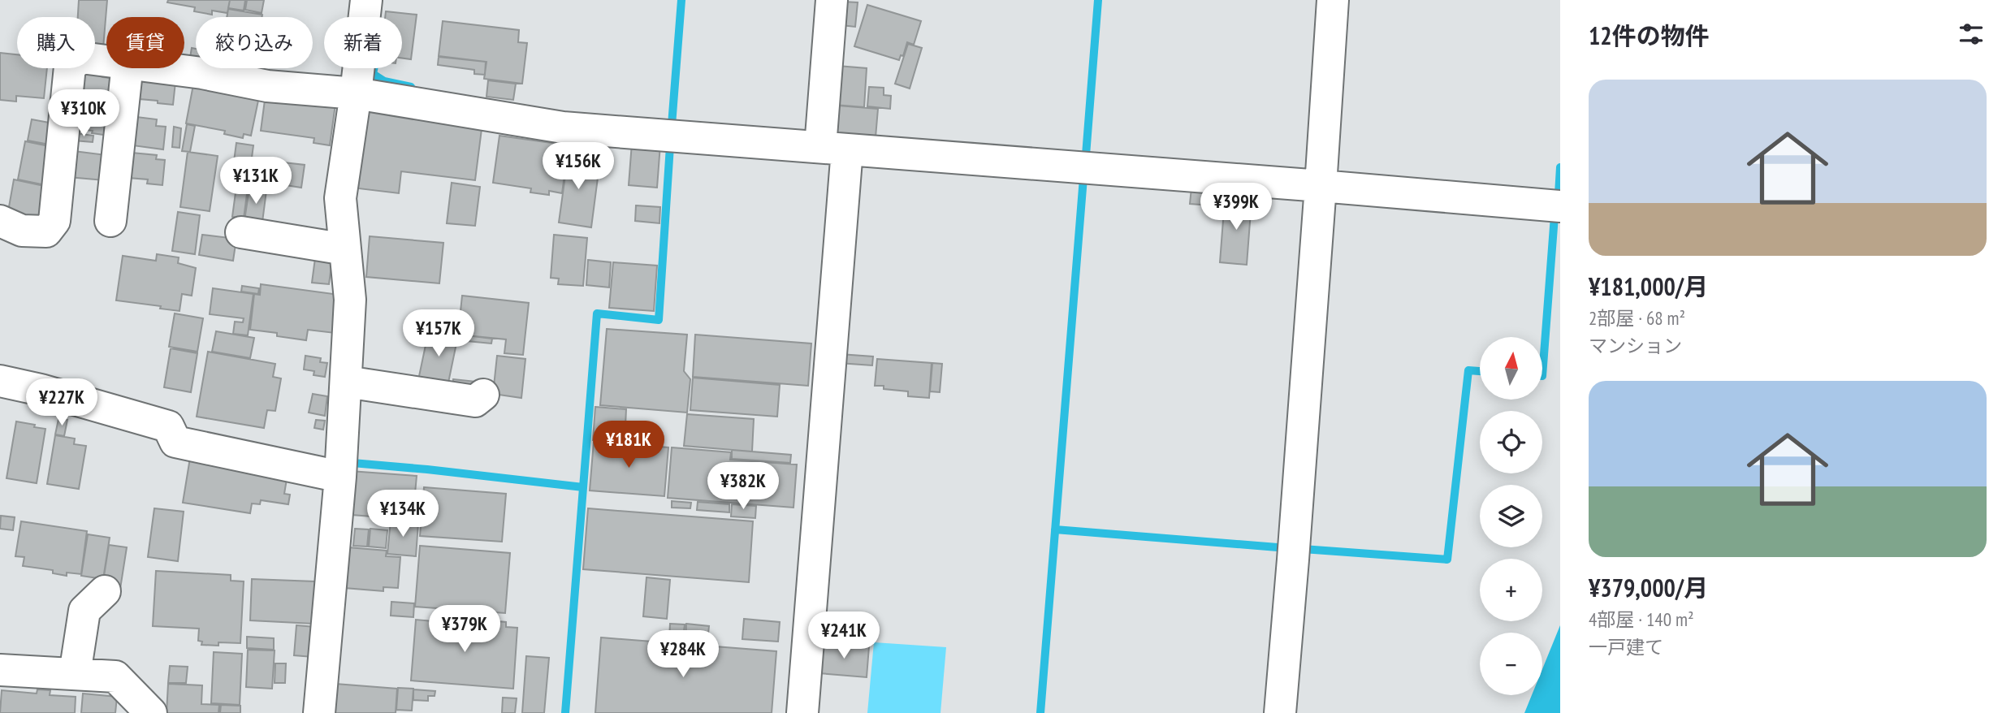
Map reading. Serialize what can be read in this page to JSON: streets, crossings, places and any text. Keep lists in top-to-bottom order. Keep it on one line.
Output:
{"north":"top","page":{"heading":"12件の物件","chip":["購入","賃貸","絞り込み","新着"],"list":[{"name":"¥181,000/月","note":"2部屋 · 68 m² · マンション"},{"name":"¥379,000/月","note":"4部屋 · 140 m² · 一戸建て"}],"price":["¥310K","¥156K","¥131K","¥399K","¥157K","¥227K","¥181K","¥382K","¥134K","¥379K","¥241K","¥284K"],"map_buttons":["+","−"]}}
